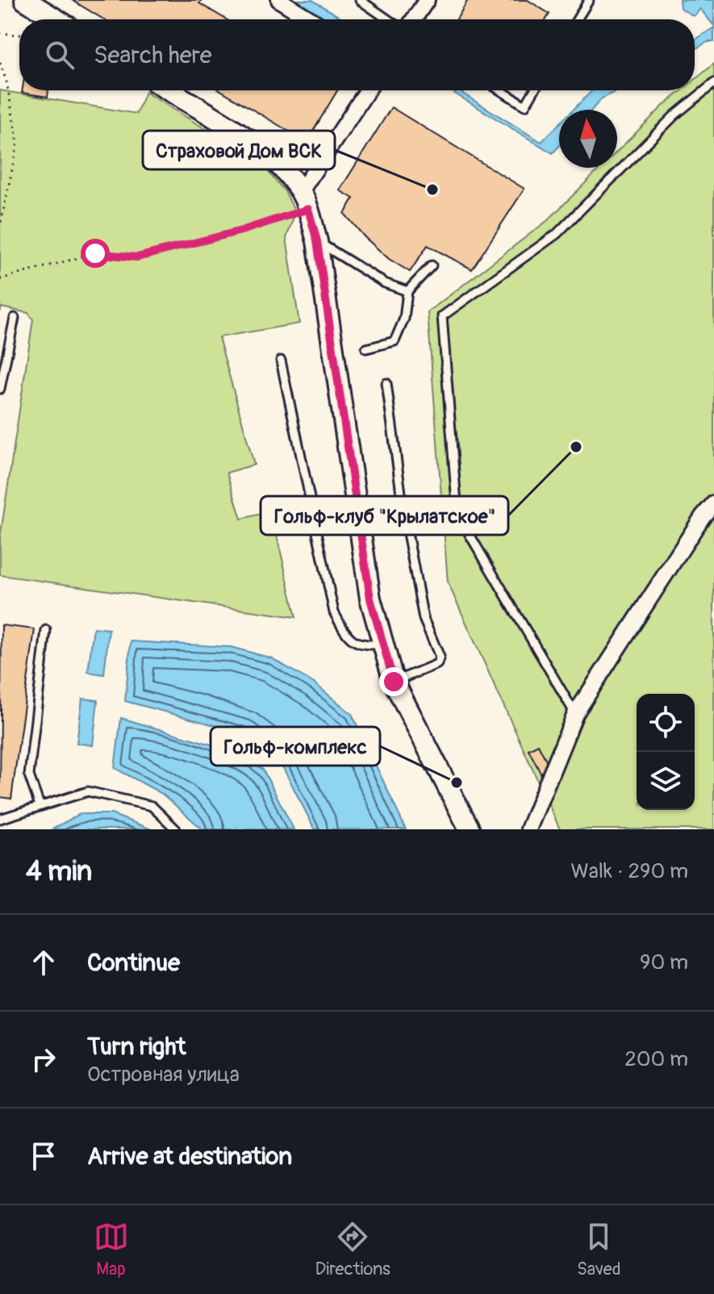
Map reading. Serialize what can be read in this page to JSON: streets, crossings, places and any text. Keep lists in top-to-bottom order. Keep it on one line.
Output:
{"places":["Страховой Дом ВСК","Гольф-клуб \"Крылатское\"","Гольф-комплекс"],"north":"top","page":{"search":"Search here","heading":["4 min","Walk · 290 m"],"list":[["Continue","90 m"],["Turn right","Островная улица","200 m"],"Arrive at destination"],"nav":["Map","Directions","Saved"]}}
